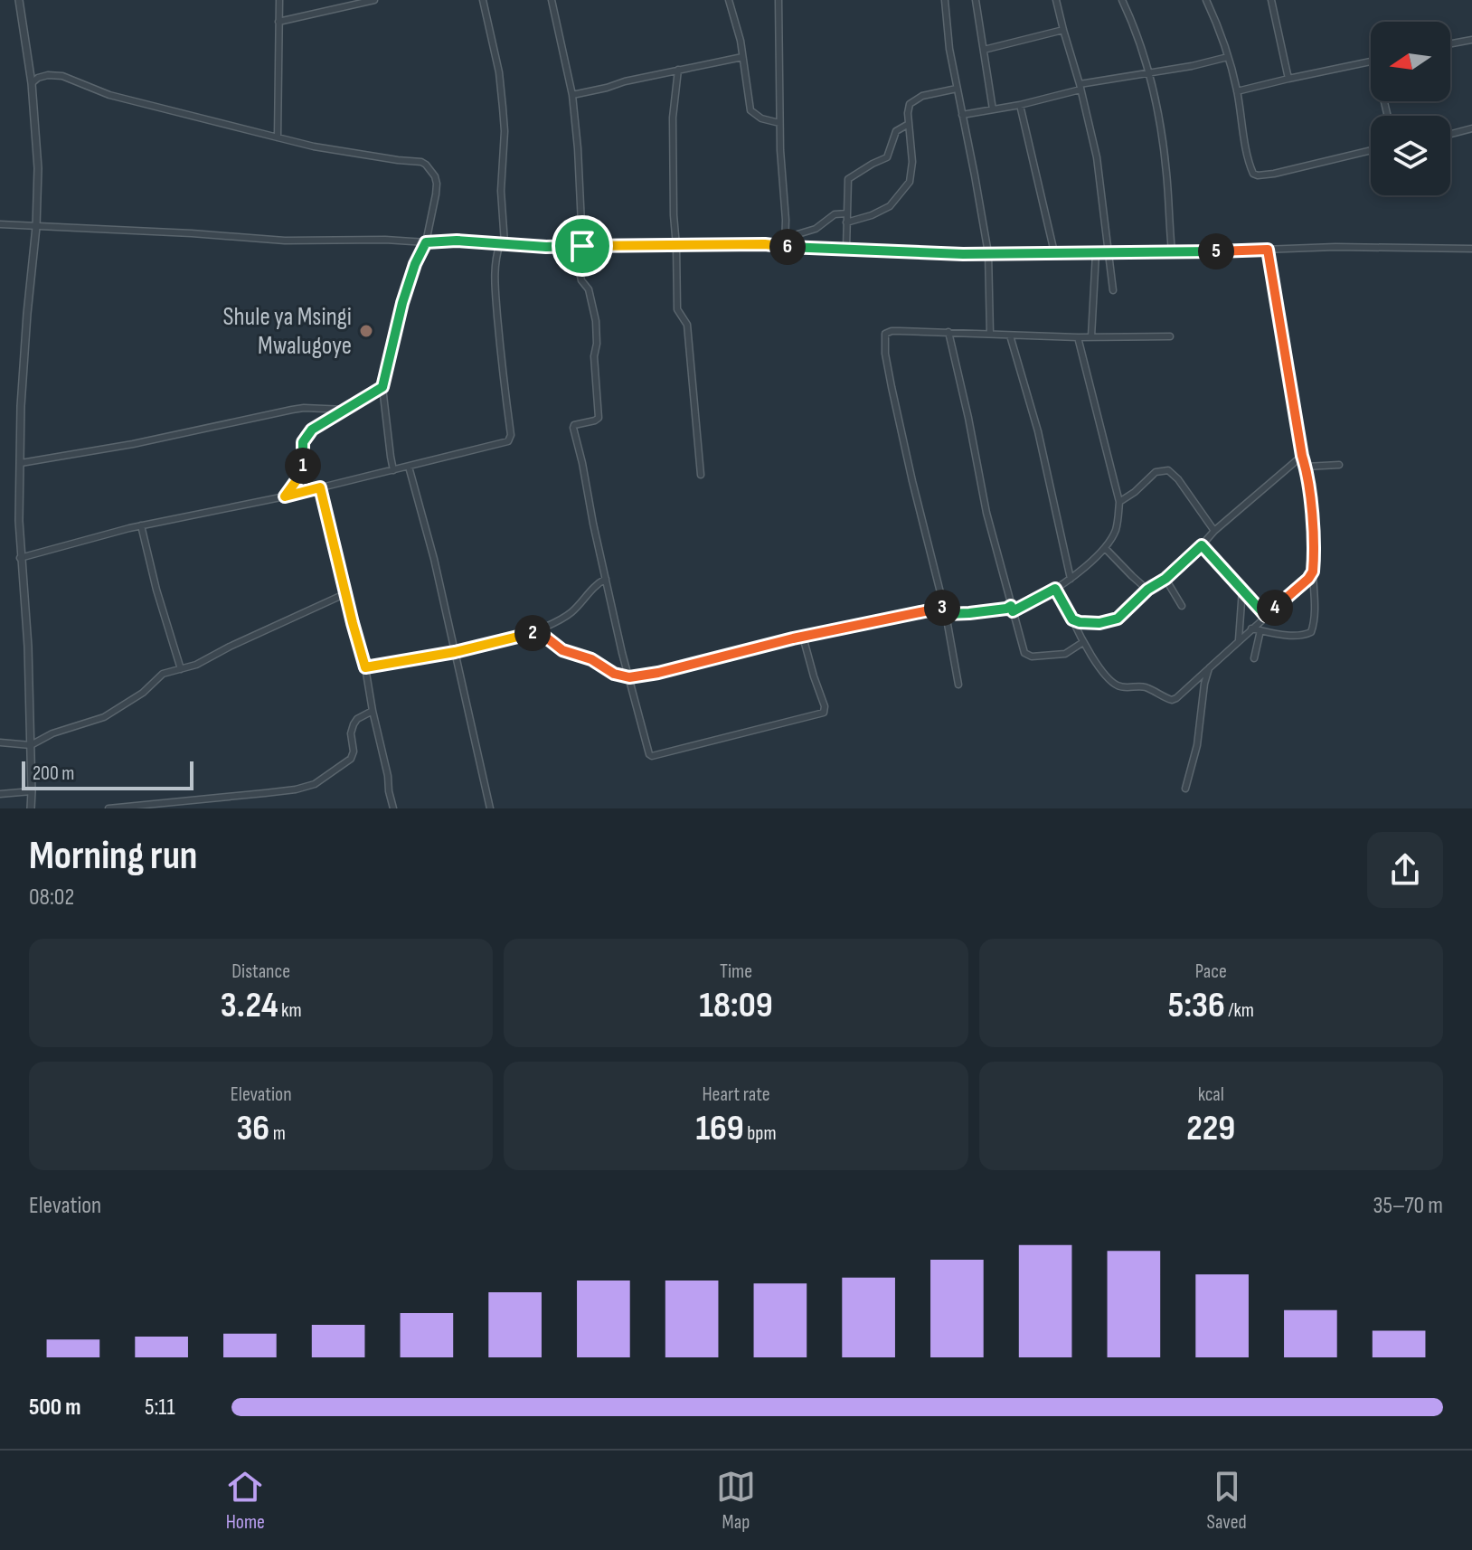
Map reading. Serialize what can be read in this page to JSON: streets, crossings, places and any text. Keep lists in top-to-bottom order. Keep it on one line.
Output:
{"places":["Shule ya Msingi Mwalugoye"],"scale_bar":"200 m","north":"left","page":{"pins":["6","5","1","3","4","2"],"scale":"200 m","heading":["Morning run","08:02"],"stats":[["Distance","3.24 km"],["Time","18:09"],["Pace","5:36 /km"],["Elevation","36 m"],["Heart rate","169 bpm"],["kcal","229"]],"chart":["Elevation","35–70 m"],"list":[{"name":"500 m","note":"5:11"}],"tabs":["Home","Map","Saved"]}}
